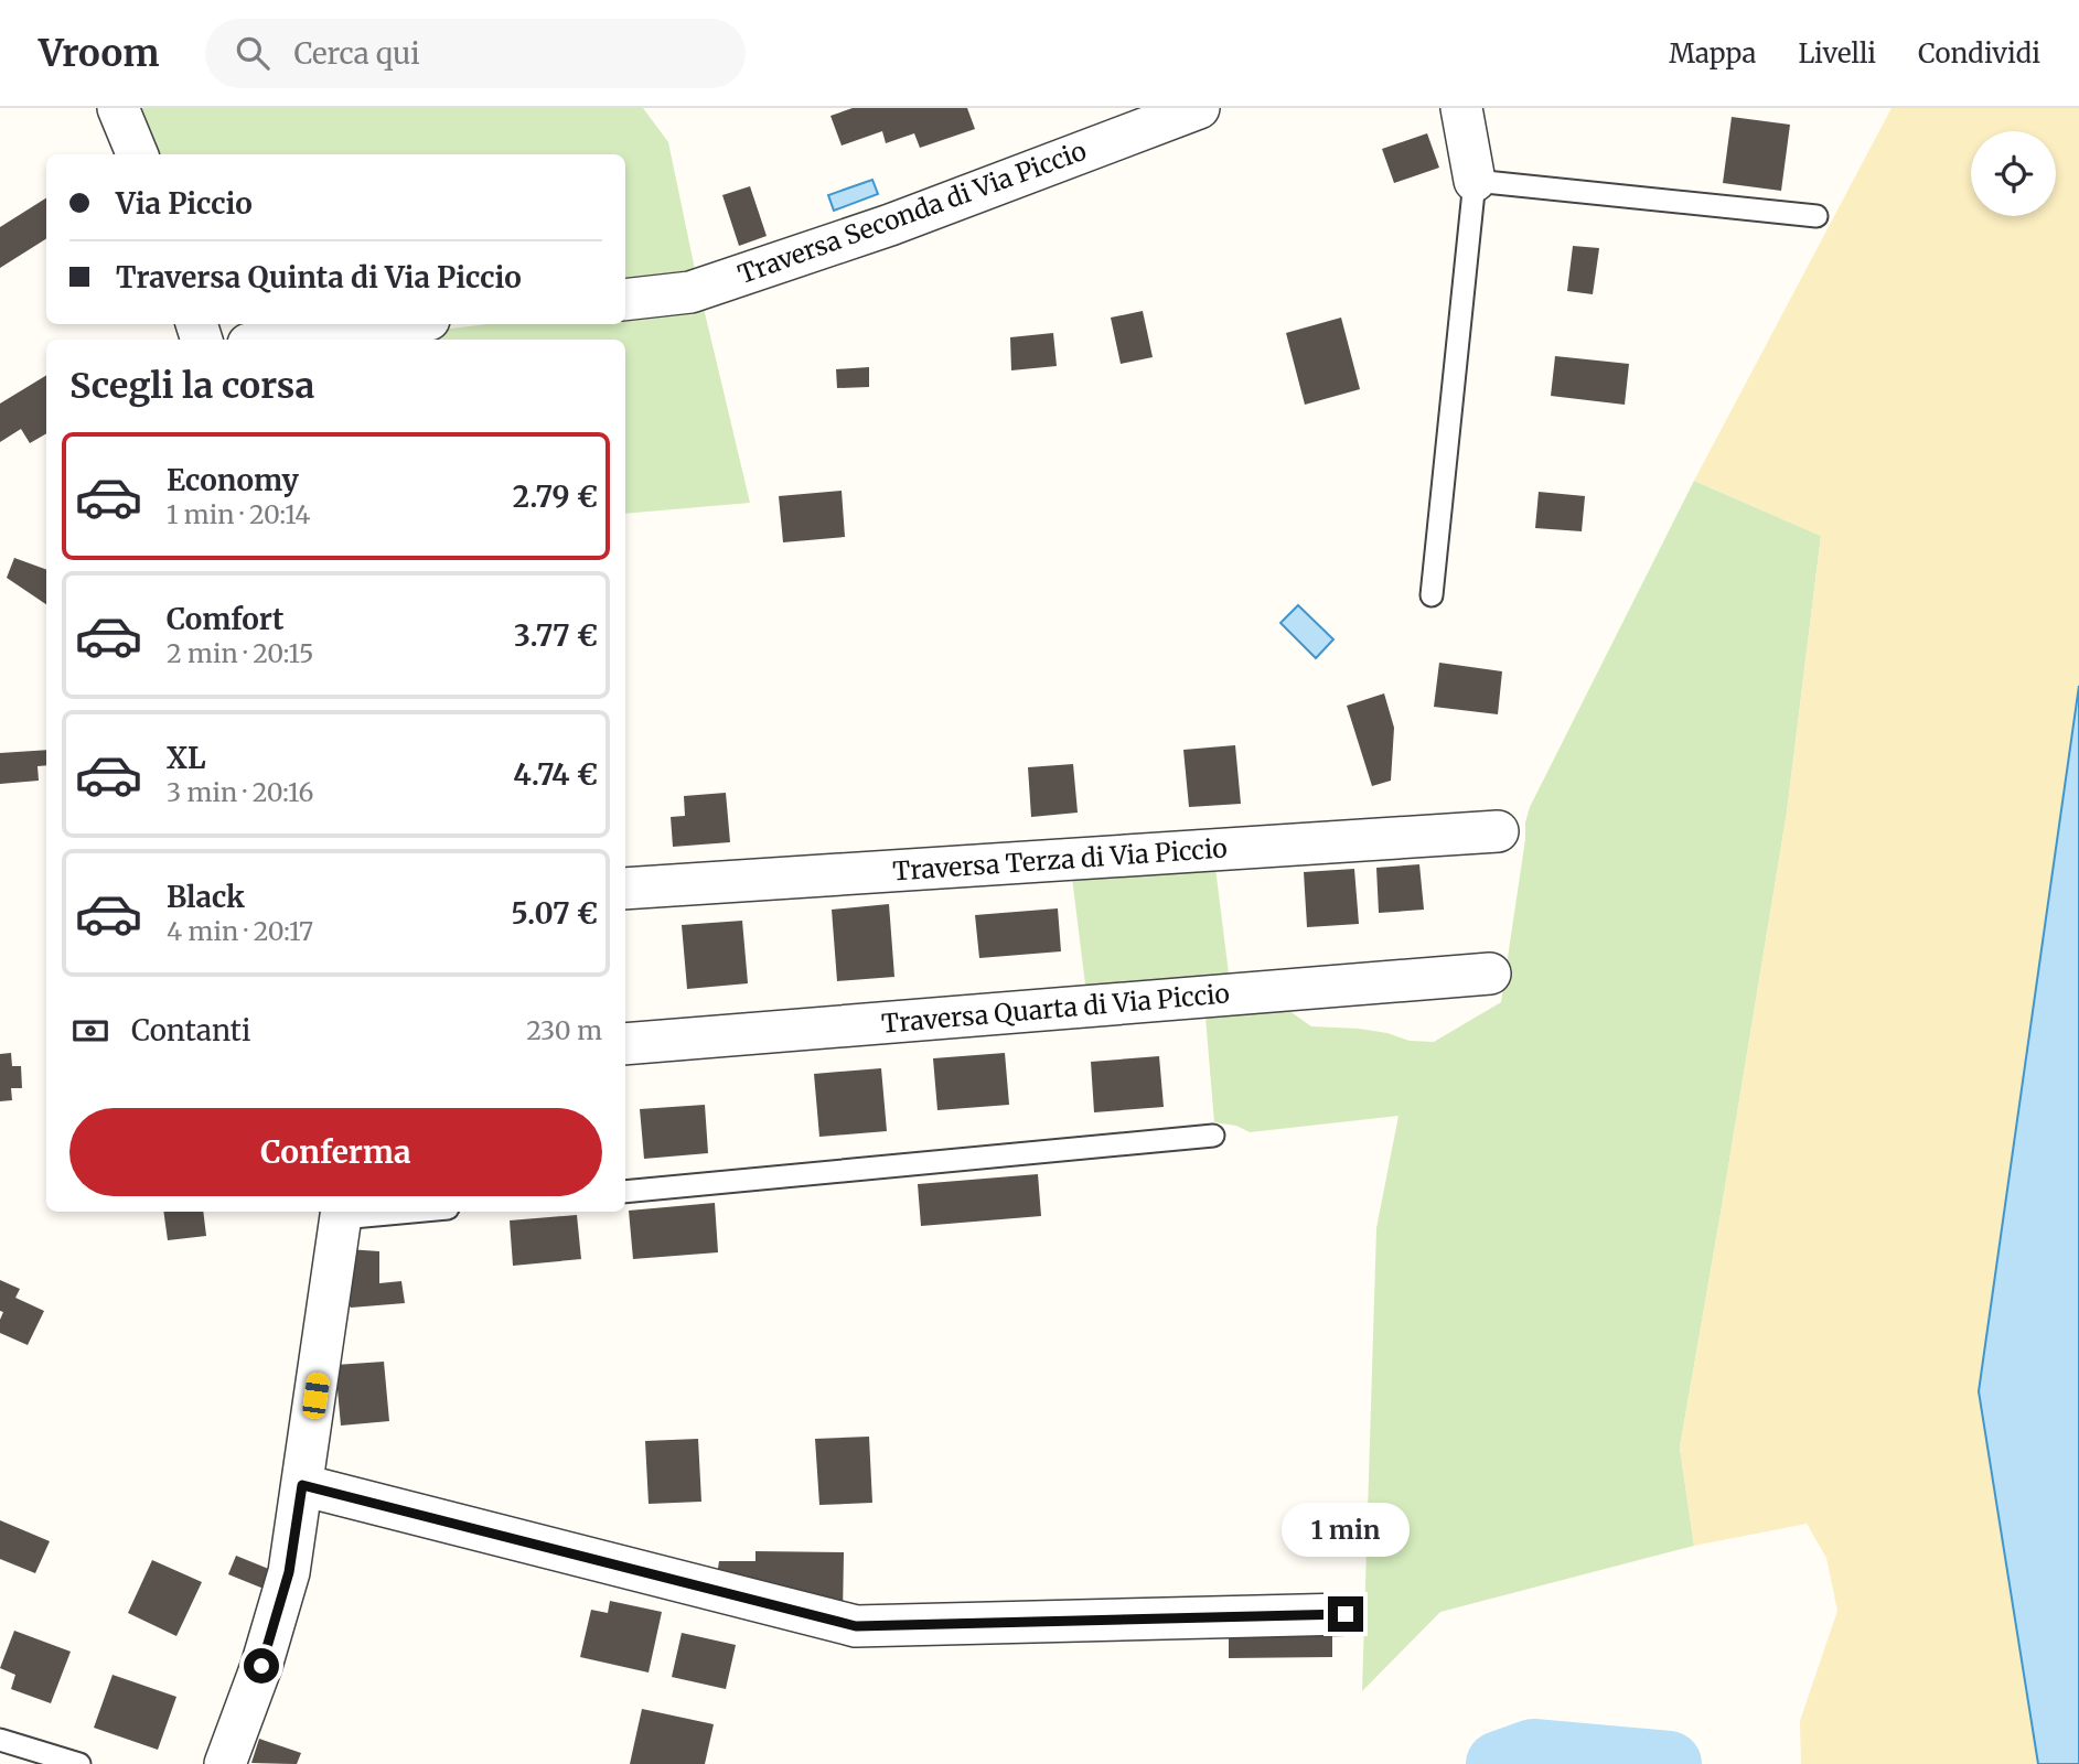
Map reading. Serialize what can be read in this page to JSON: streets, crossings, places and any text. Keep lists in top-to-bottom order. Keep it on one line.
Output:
{"streets":{"street":["Traversa Seconda di Via Piccio","Traversa Terza di Via Piccio","Traversa Quarta di Via Piccio"]},"page":{"header":"Vroom","search":"Cerca qui","nav":["Mappa","Livelli","Condividi"],"banner":["Via Piccio","Traversa Quinta di Via Piccio"],"heading":"Scegli la corsa","list":[{"name":"Economy","note":"1 min · 20:14","value":"2.79 €"},{"name":"Comfort","note":"2 min · 20:15","value":"3.77 €"},{"name":"XL","note":"3 min · 20:16","value":"4.74 €"},{"name":"Black","note":"4 min · 20:17","value":"5.07 €"}],"pay":["Contanti","230 m"],"buttons":"Conferma","bubble":"1 min"}}
